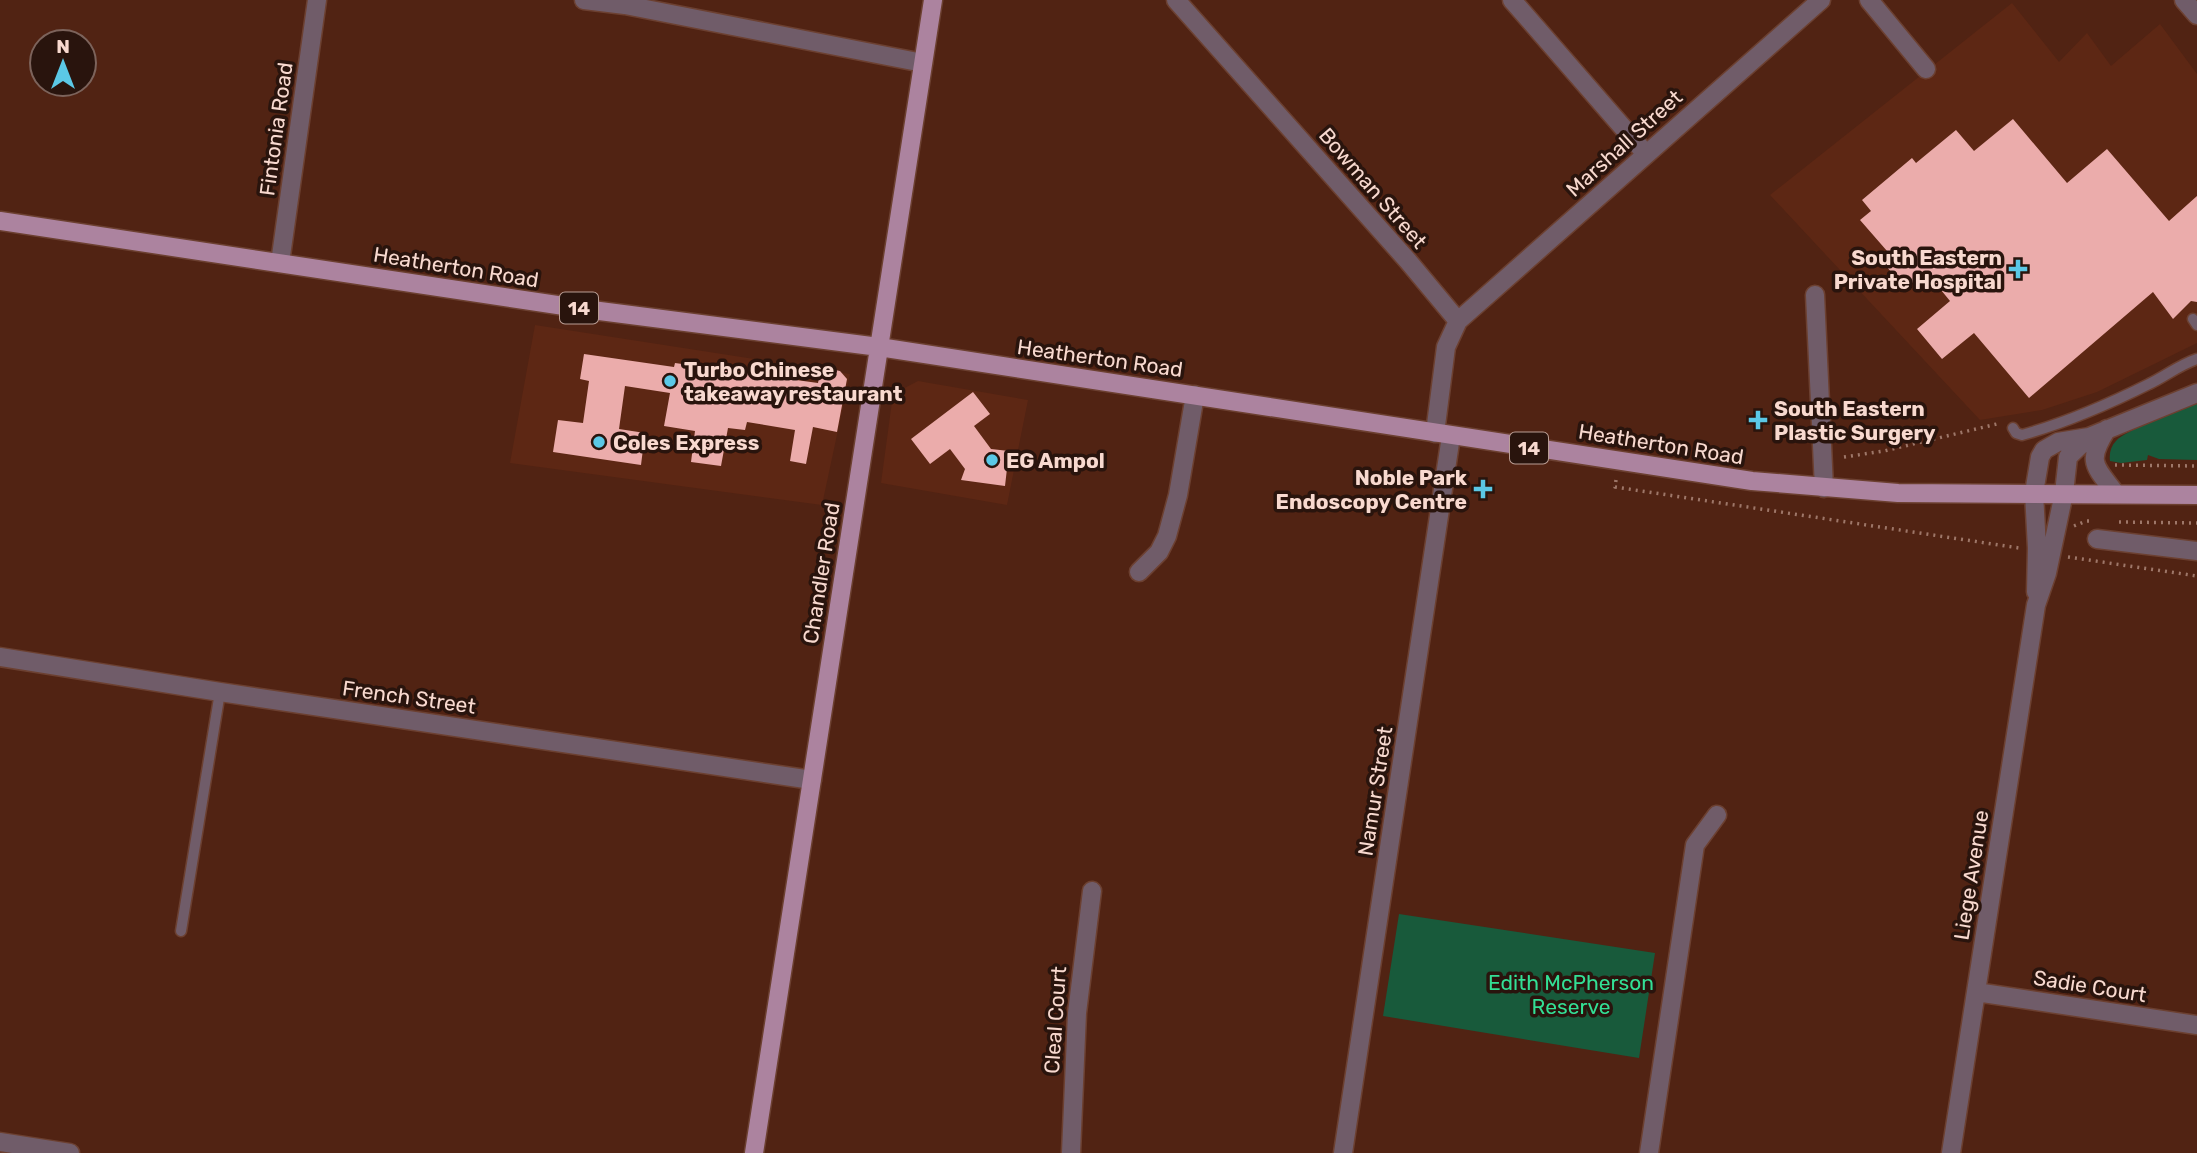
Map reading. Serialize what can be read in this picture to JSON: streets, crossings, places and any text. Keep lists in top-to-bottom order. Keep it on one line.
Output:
{"streets":{"main road":["Heatherton Road","14","Chandler Road"],"street":["Fintonia Road","Marshall Street","Bowman Street","French Street","Namur Street","Liege Avenue","Sadie Court","Cleal Court"]},"crossings":[["Fintonia Road","Heatherton Road"],["Marshall Street","Bowman Street"],["Heatherton Road","Chandler Road"],["Heatherton Road","Namur Street"],["Heatherton Road","Liege Avenue"],["Chandler Road","French Street"],["Liege Avenue","Sadie Court"]],"parks":["Edith McPherson Reserve"],"places":{"health":["South Eastern Private Hospital","South Eastern Plastic Surgery","Noble Park Endoscopy Centre"],"other":["Turbo Chinese takeaway restaurant","Coles Express","EG Ampol"]},"north":"top"}
